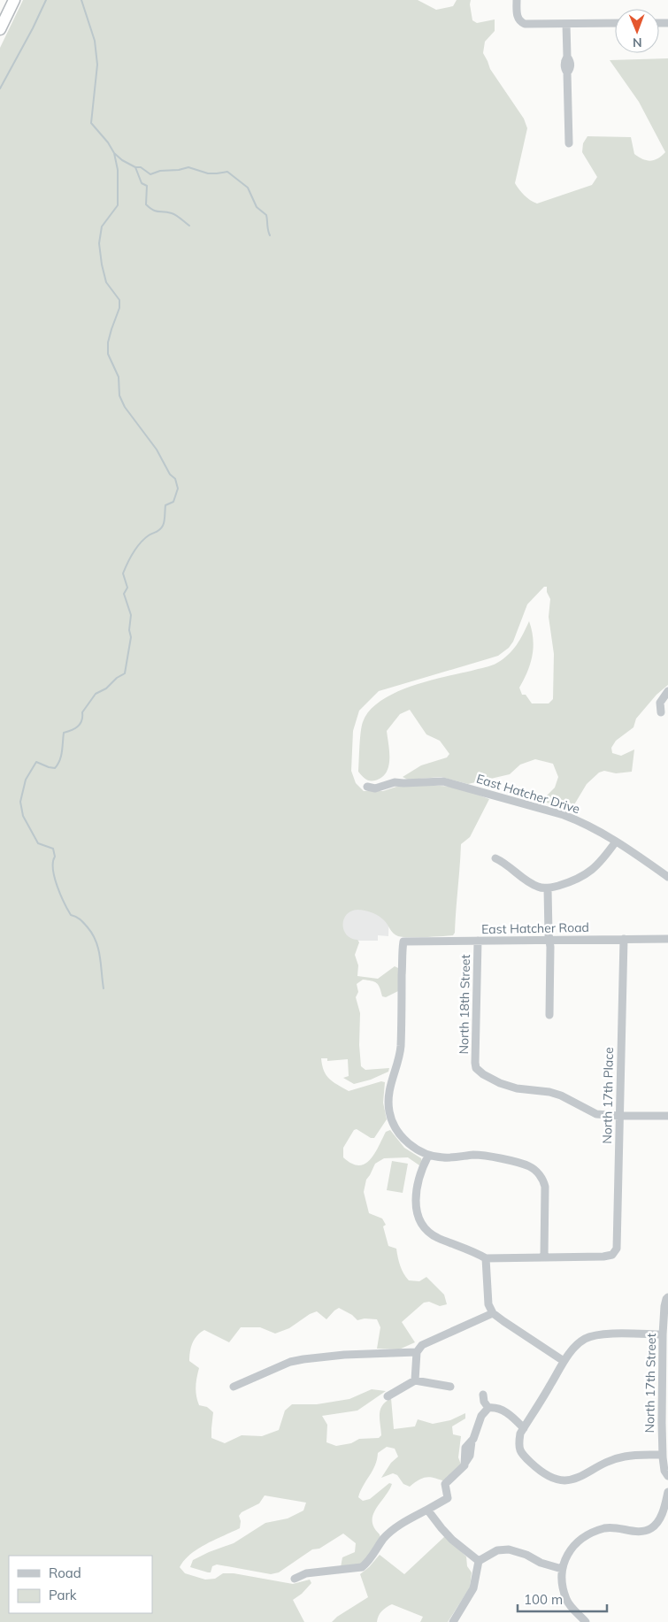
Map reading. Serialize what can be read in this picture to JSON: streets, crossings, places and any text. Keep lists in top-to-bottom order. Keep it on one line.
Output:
{"streets":{"street":["East Hatcher Drive","East Hatcher Road","North 18th Street","North 17th Place","North 17th Street"]},"crossings":[["East Hatcher Road","North 18th Street"],["East Hatcher Road","North 17th Place"],["North 18th Street","North 17th Place"]],"legend":["Road","Park"],"scale_bar":"100 m","north":"bottom"}
